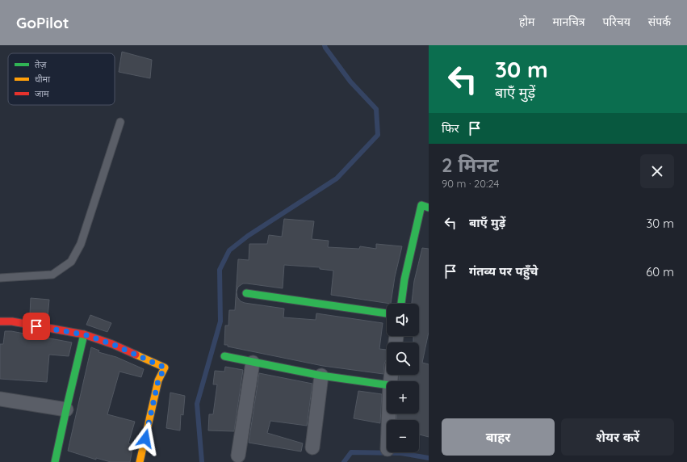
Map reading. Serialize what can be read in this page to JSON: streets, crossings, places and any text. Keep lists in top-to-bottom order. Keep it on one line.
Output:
{"legend":["तेज़","धीमा","जाम"],"page":{"header":"GoPilot","nav":["होम","मानचित्र","परिचय","संपर्क"],"turn":["30 m","बाएँ मुड़ें"],"then":"फिर","heading":["2 मिनट","90 m · 20:24"],"list":[{"name":"बाएँ मुड़ें","value":"30 m"},{"name":"गंतव्य पर पहुँचे","value":"60 m"}],"map_buttons":["+","−"],"buttons":["बाहर","शेयर करें"]}}
